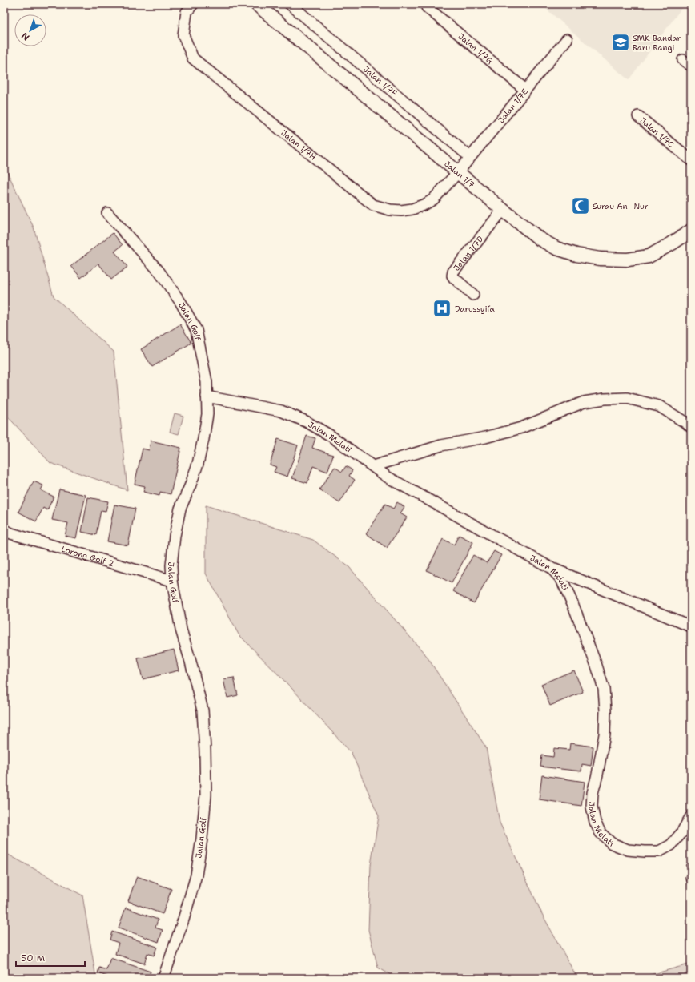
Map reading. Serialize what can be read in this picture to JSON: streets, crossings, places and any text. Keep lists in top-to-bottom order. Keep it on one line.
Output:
{"streets":{"street":["Jalan 1/7G","Jalan 1/7F","Jalan 1/7E","Jalan 1/7C","Jalan 1/7H","Jalan 1/7","Jalan 1/7D","Jalan Golf","Jalan Melati","Lorong Golf 2"]},"crossings":[["Jalan 1/7G","Jalan 1/7E"],["Jalan 1/7F","Jalan 1/7E"],["Jalan 1/7E","Jalan 1/7H"],["Jalan 1/7E","Jalan 1/7"],["Jalan 1/7H","Jalan 1/7"],["Jalan 1/7","Jalan 1/7D"],["Jalan Golf","Jalan Melati"],["Jalan Golf","Lorong Golf 2"]],"places":{"school or university":["SMK Bandar Baru Bangi"],"mosque":["Surau An- Nur"],"hospital":["Darussyifa"]},"scale_bar":"50 m","north":"bottom left"}
